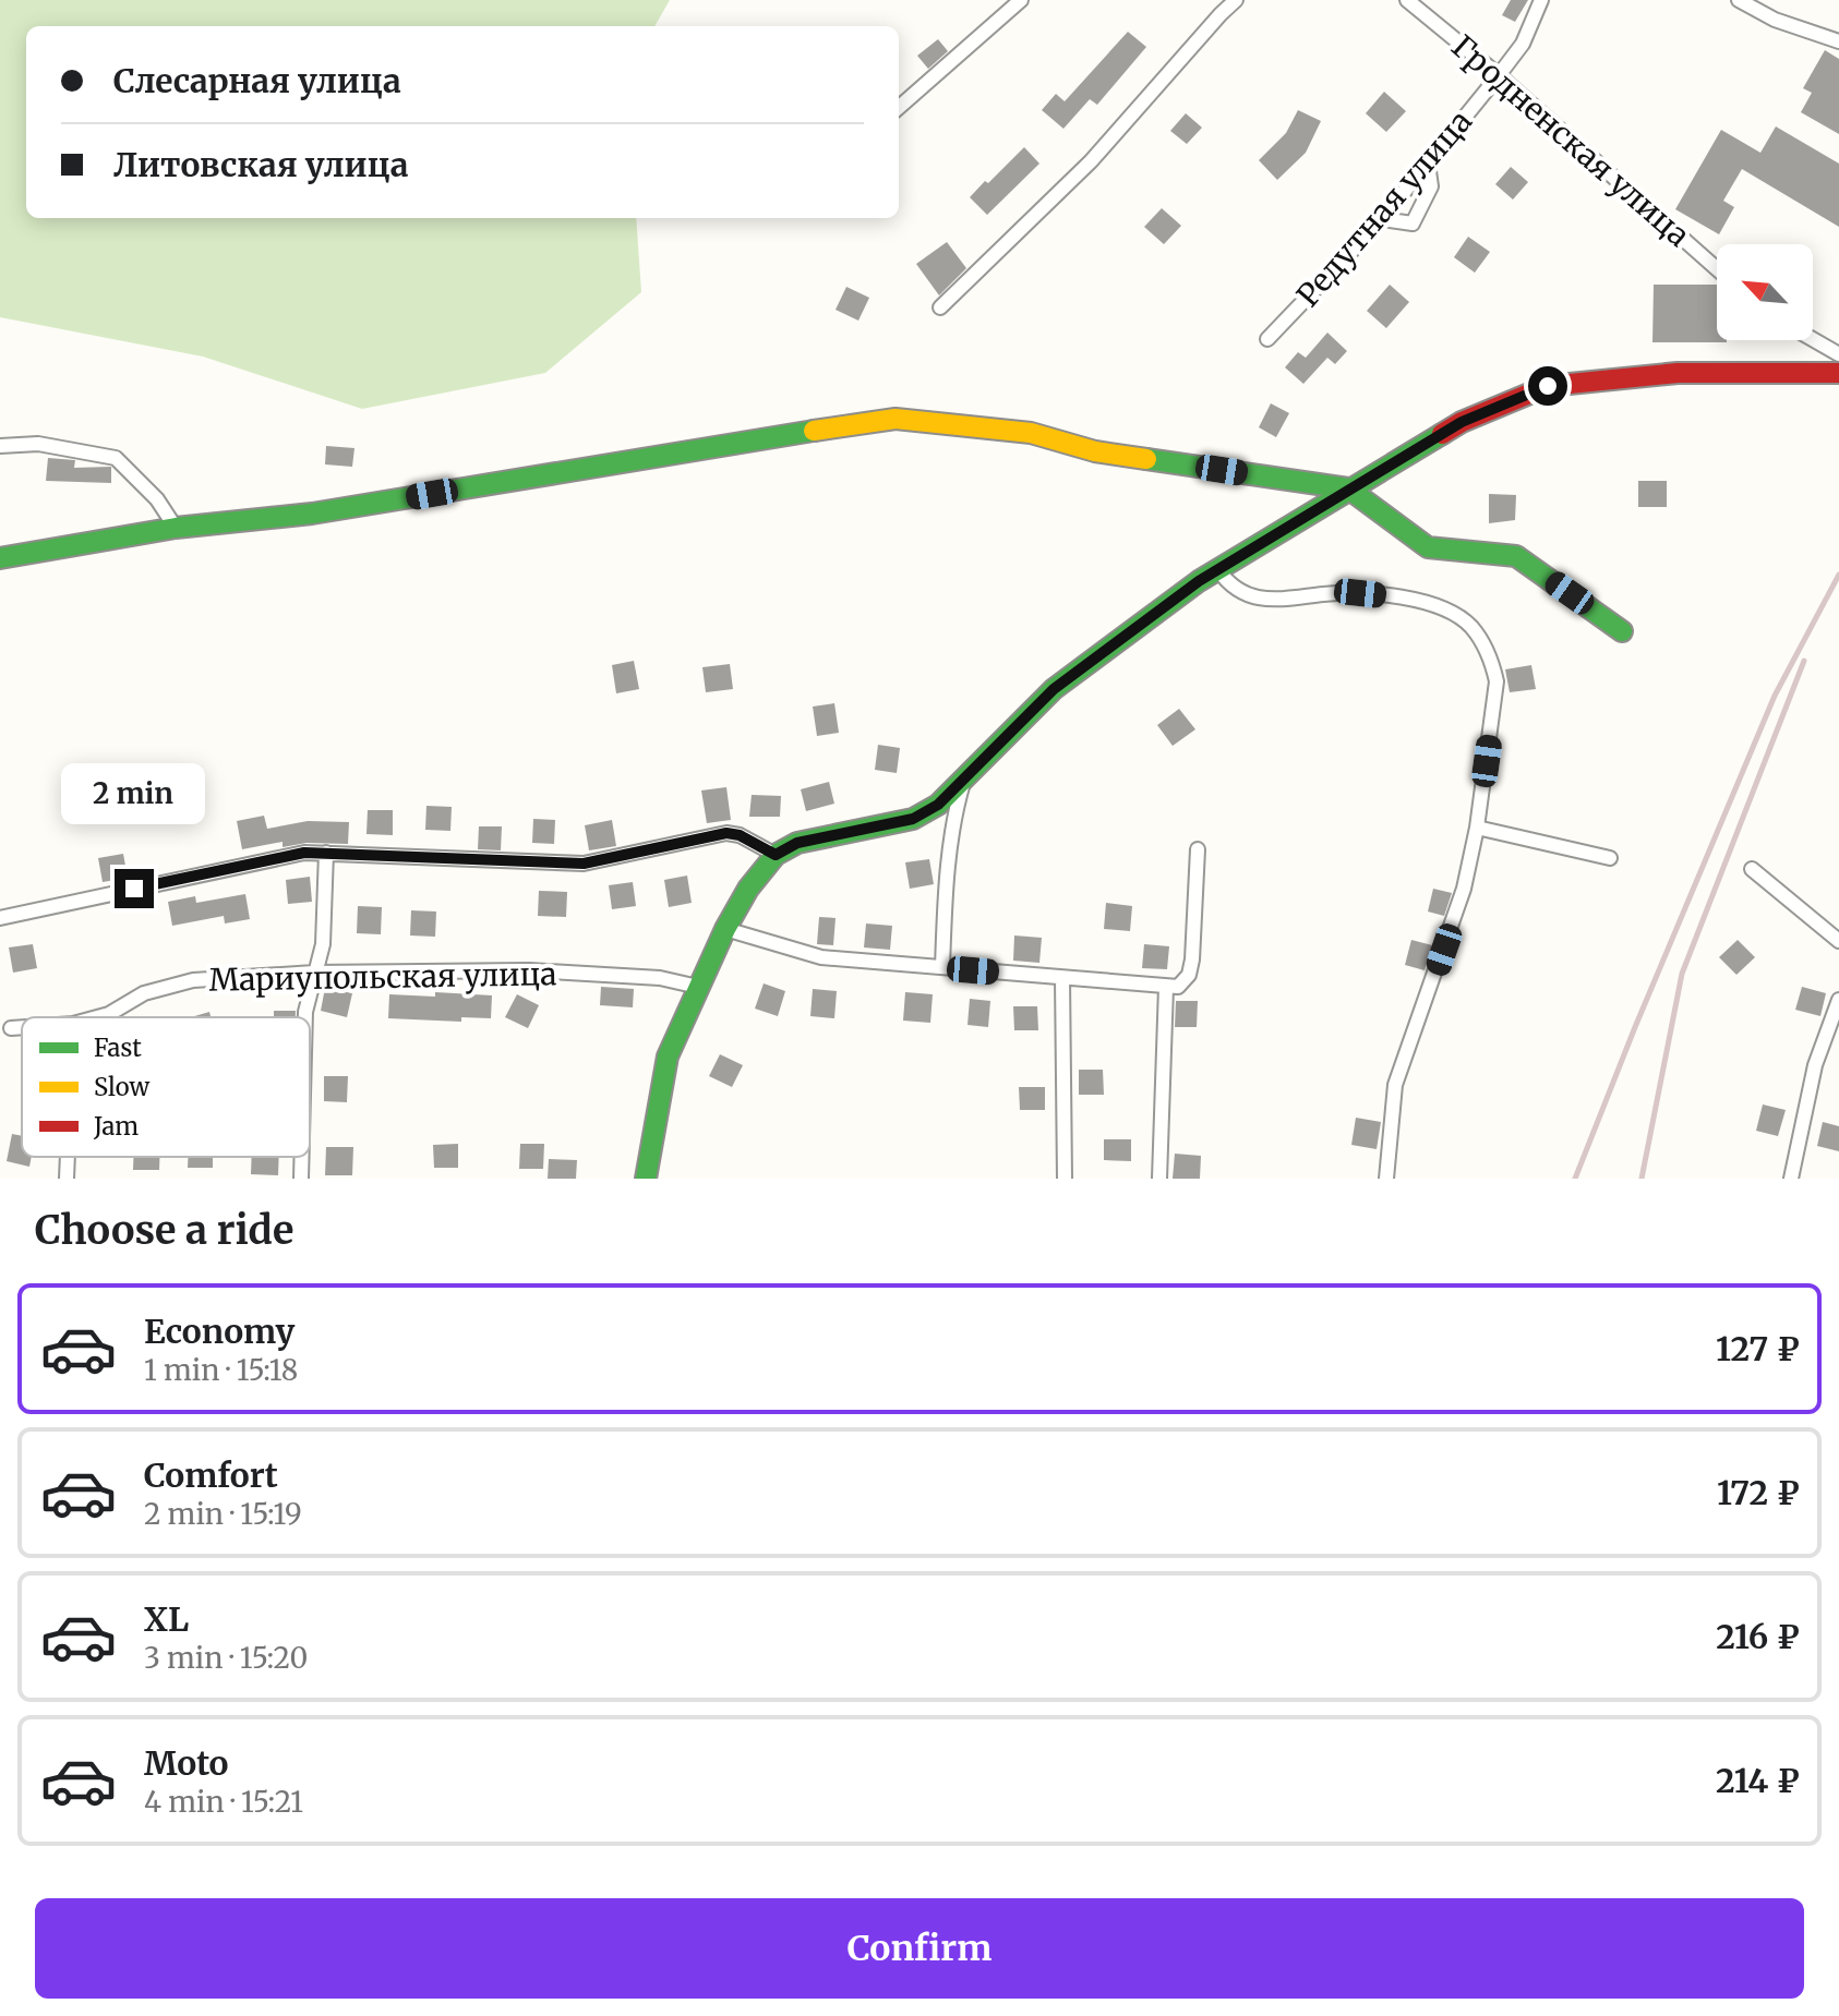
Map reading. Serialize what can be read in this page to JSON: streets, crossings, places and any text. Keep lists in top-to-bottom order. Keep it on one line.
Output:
{"streets":{"street":["Гродненская улица","Редутная улица","Мариупольская улица"]},"crossings":[["Гродненская улица","Редутная улица"]],"legend":["Fast","Slow","Jam"],"north":"top left","page":{"banner":["Слесарная улица","Литовская улица"],"bubble":"2 min","heading":"Choose a ride","list":[{"name":"Economy","note":"1 min · 15:18","value":"127 ₽"},{"name":"Comfort","note":"2 min · 15:19","value":"172 ₽"},{"name":"XL","note":"3 min · 15:20","value":"216 ₽"},{"name":"Moto","note":"4 min · 15:21","value":"214 ₽"}],"buttons":"Confirm"}}
